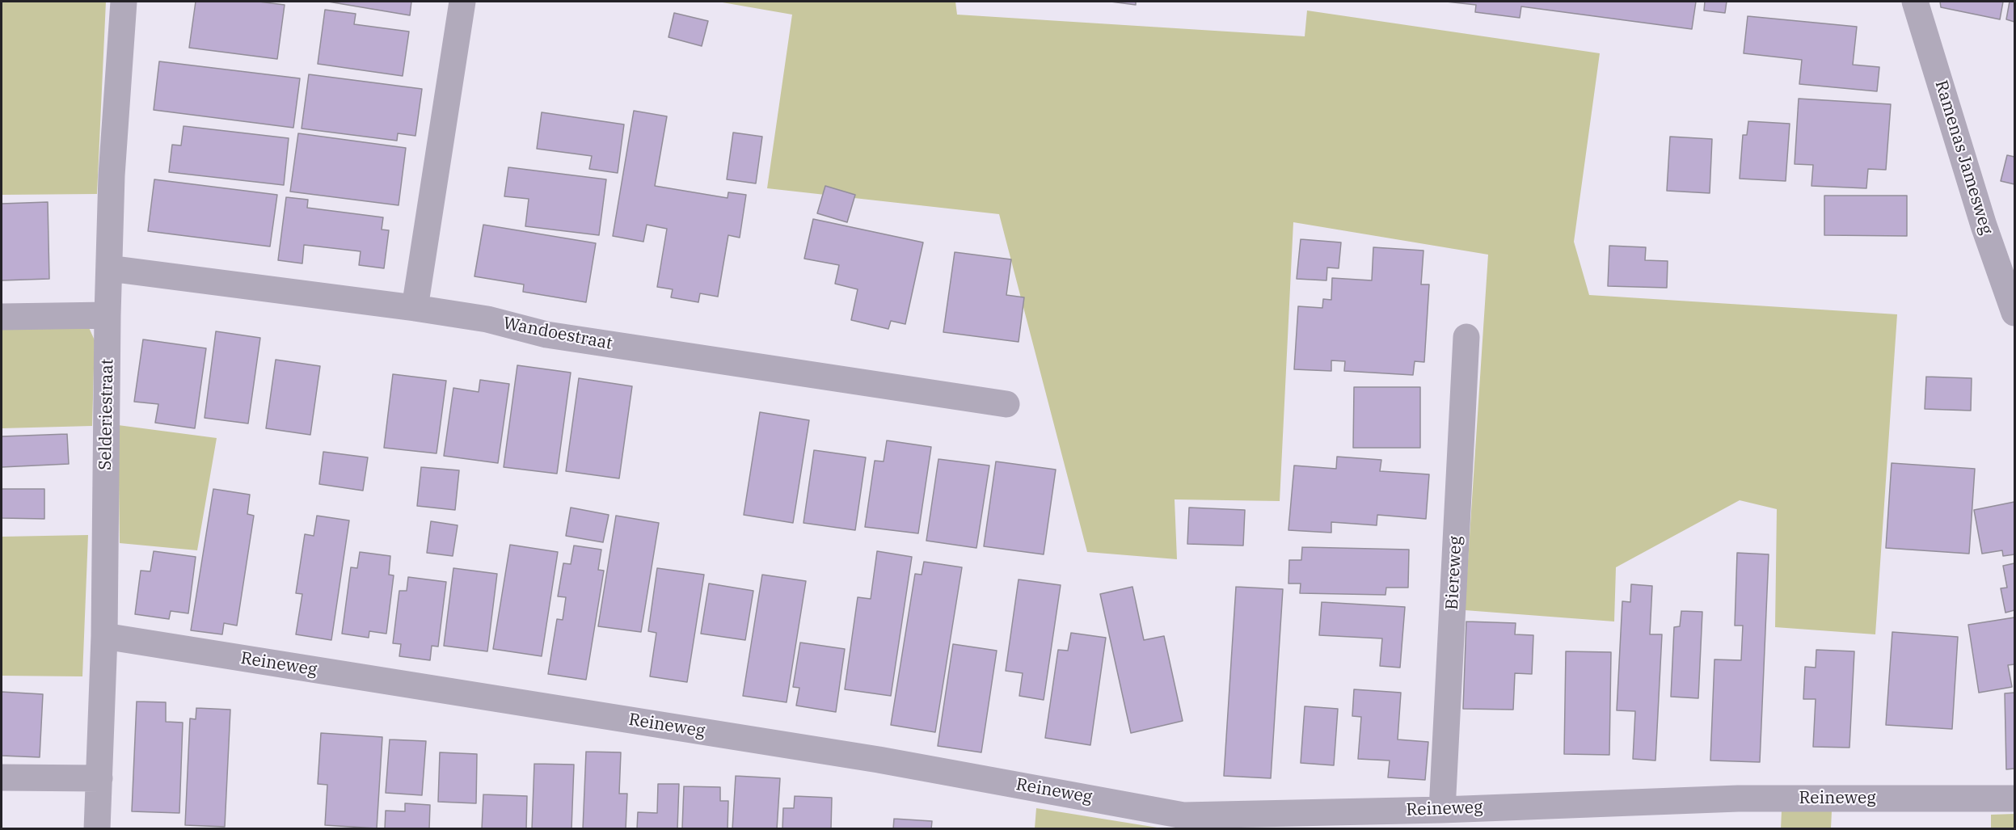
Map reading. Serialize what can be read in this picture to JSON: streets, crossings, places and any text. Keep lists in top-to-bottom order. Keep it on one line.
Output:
{"streets":{"street":["Ramenas Jamesweg","Wandoestraat","Selderiestraat","Biereweg","Reineweg"]},"crossings":[["Wandoestraat","Selderiestraat"],["Selderiestraat","Reineweg"],["Biereweg","Reineweg"]]}
